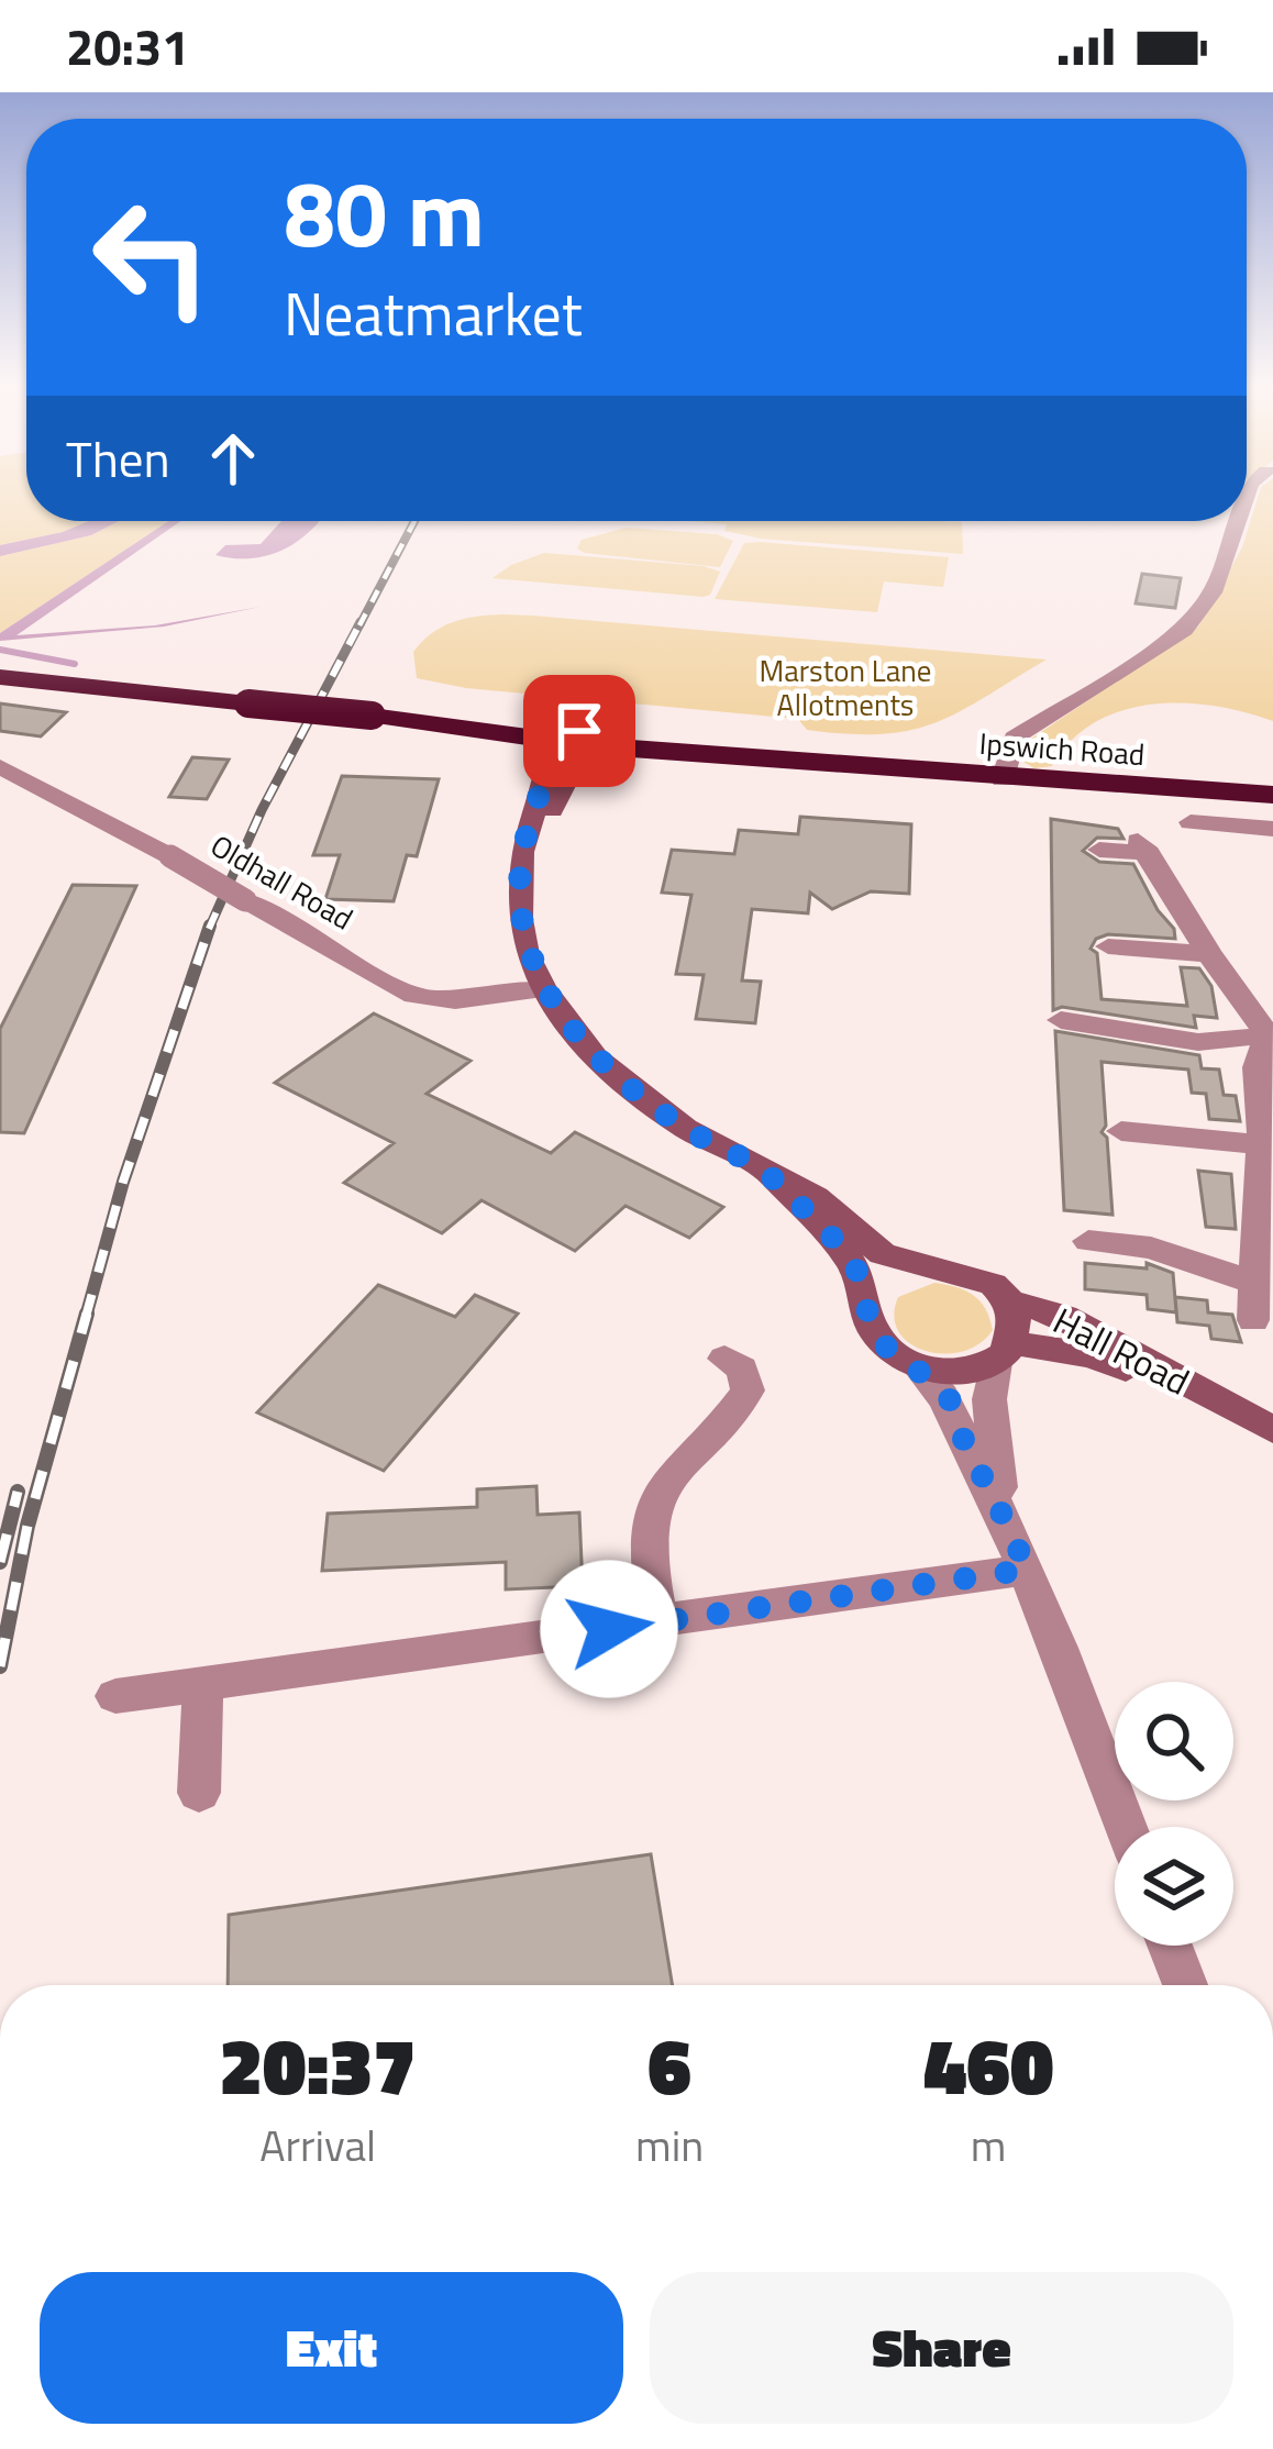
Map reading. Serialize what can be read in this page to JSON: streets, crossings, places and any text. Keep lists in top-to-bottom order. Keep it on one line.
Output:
{"streets":{"highway":["Ipswich Road"],"street":["Oldhall Road","Hall Road"]},"crossings":[["Ipswich Road","Hall Road"],["Oldhall Road","Hall Road"]],"parks":["Marston Lane Allotments"],"page":{"status":"20:31","turn":["80 m","Neatmarket"],"then":"Then","eta":["20:37","Arrival","6","min","460","m"],"buttons":["Exit","Share"]}}
